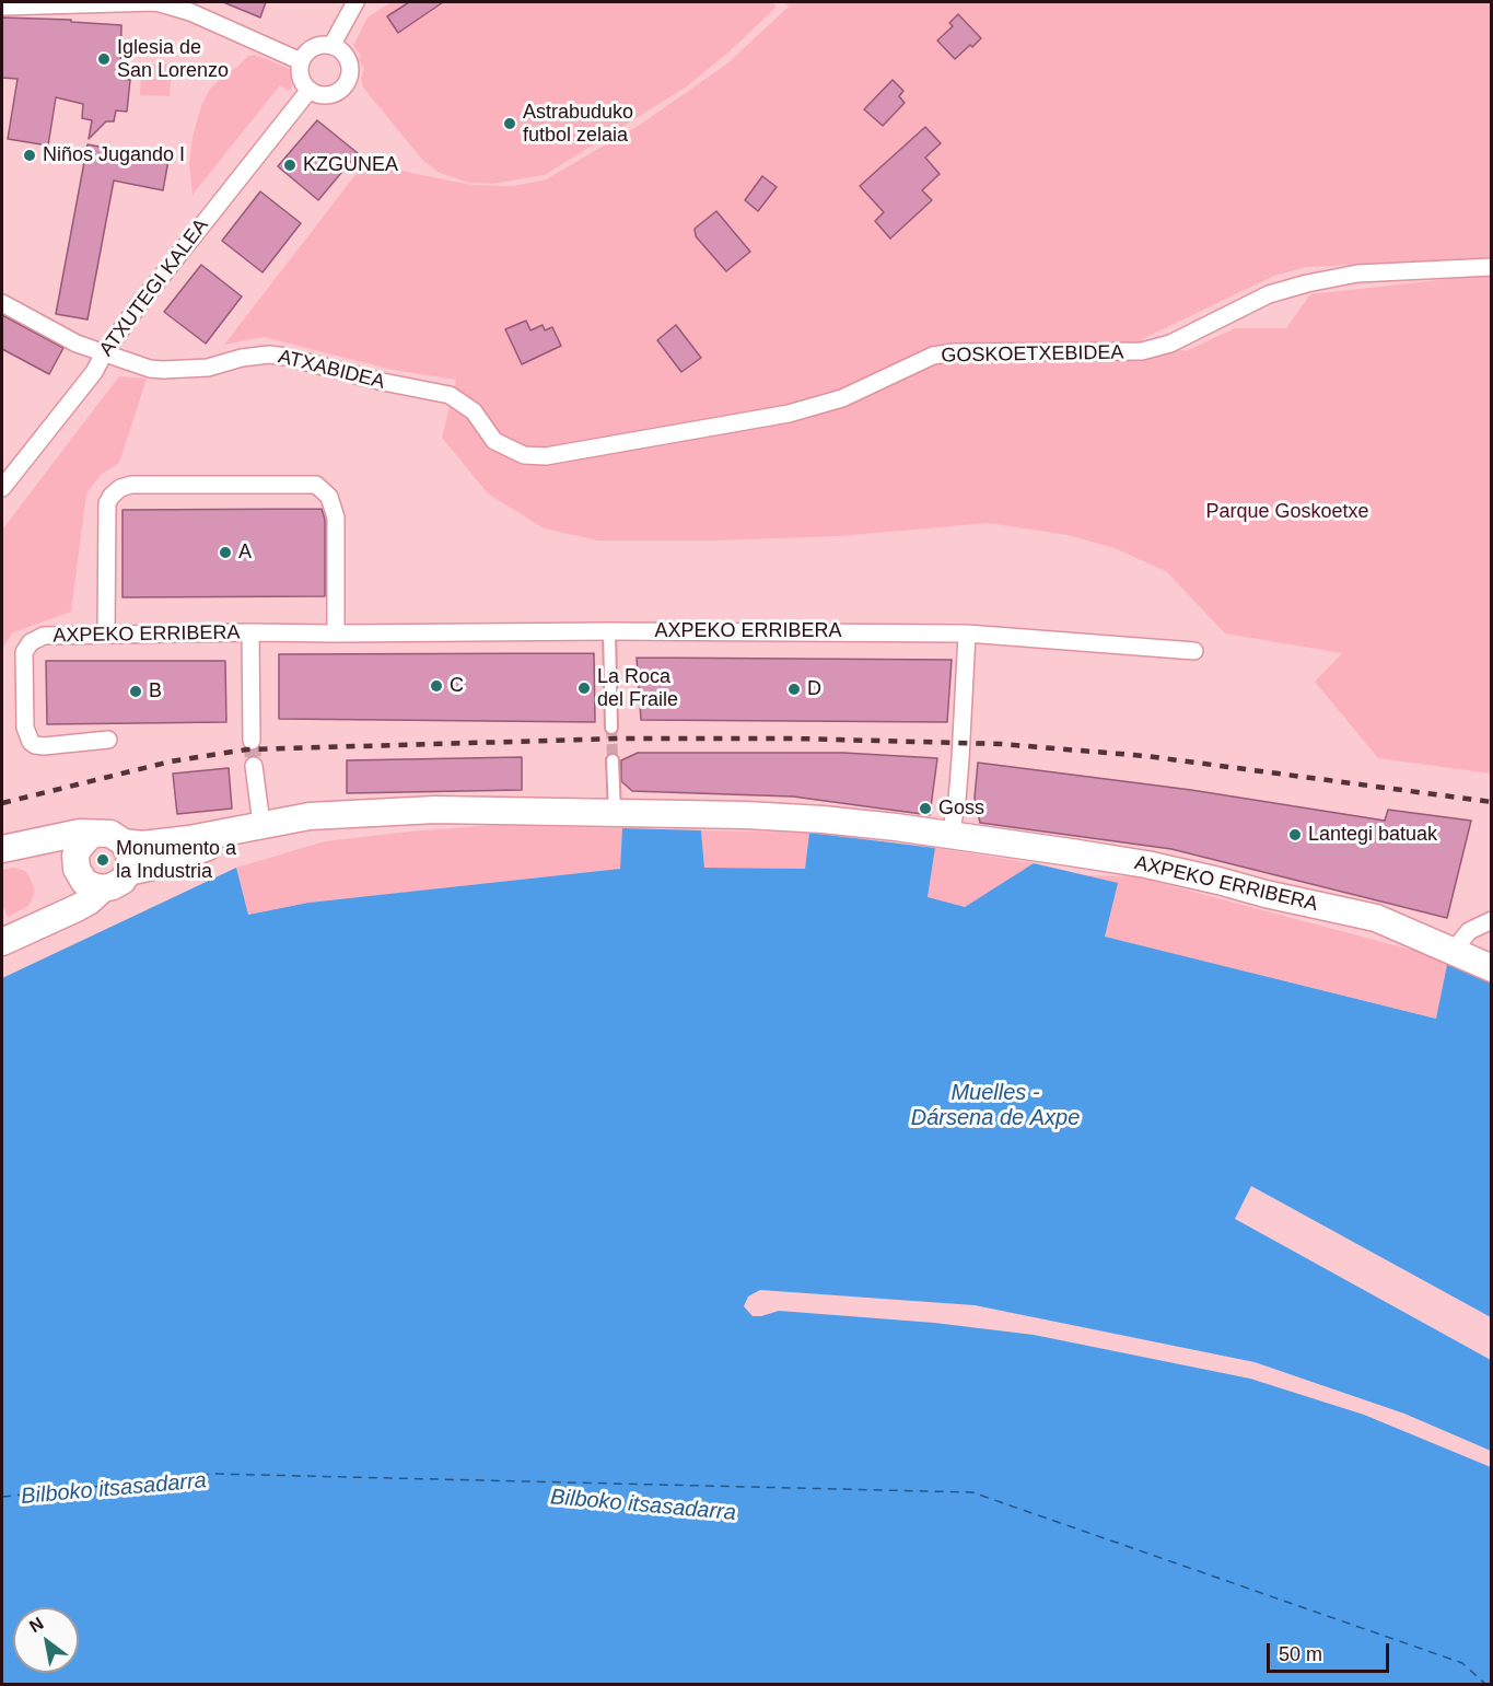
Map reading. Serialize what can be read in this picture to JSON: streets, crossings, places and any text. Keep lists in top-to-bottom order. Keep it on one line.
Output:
{"streets":{"main road":["AXPEKO ERRIBERA"],"street":["ATXUTEGI KALEA","GOSKOETXEBIDEA","ATXABIDEA"]},"crossings":[["ATXUTEGI KALEA","ATXABIDEA"],["GOSKOETXEBIDEA","ATXABIDEA"]],"water":["Muelles - Dársena de Axpe","Bilboko itsasadarra"],"parks":["Parque Goskoetxe"],"places":["Iglesia de San Lorenzo","Astrabuduko futbol zelaia","Niños Jugando I","KZGUNEA","A","C","La Roca del Fraile","D","B","Goss","Lantegi batuak","Monumento a la Industria"],"scale_bar":"50 m","north":"top left"}
